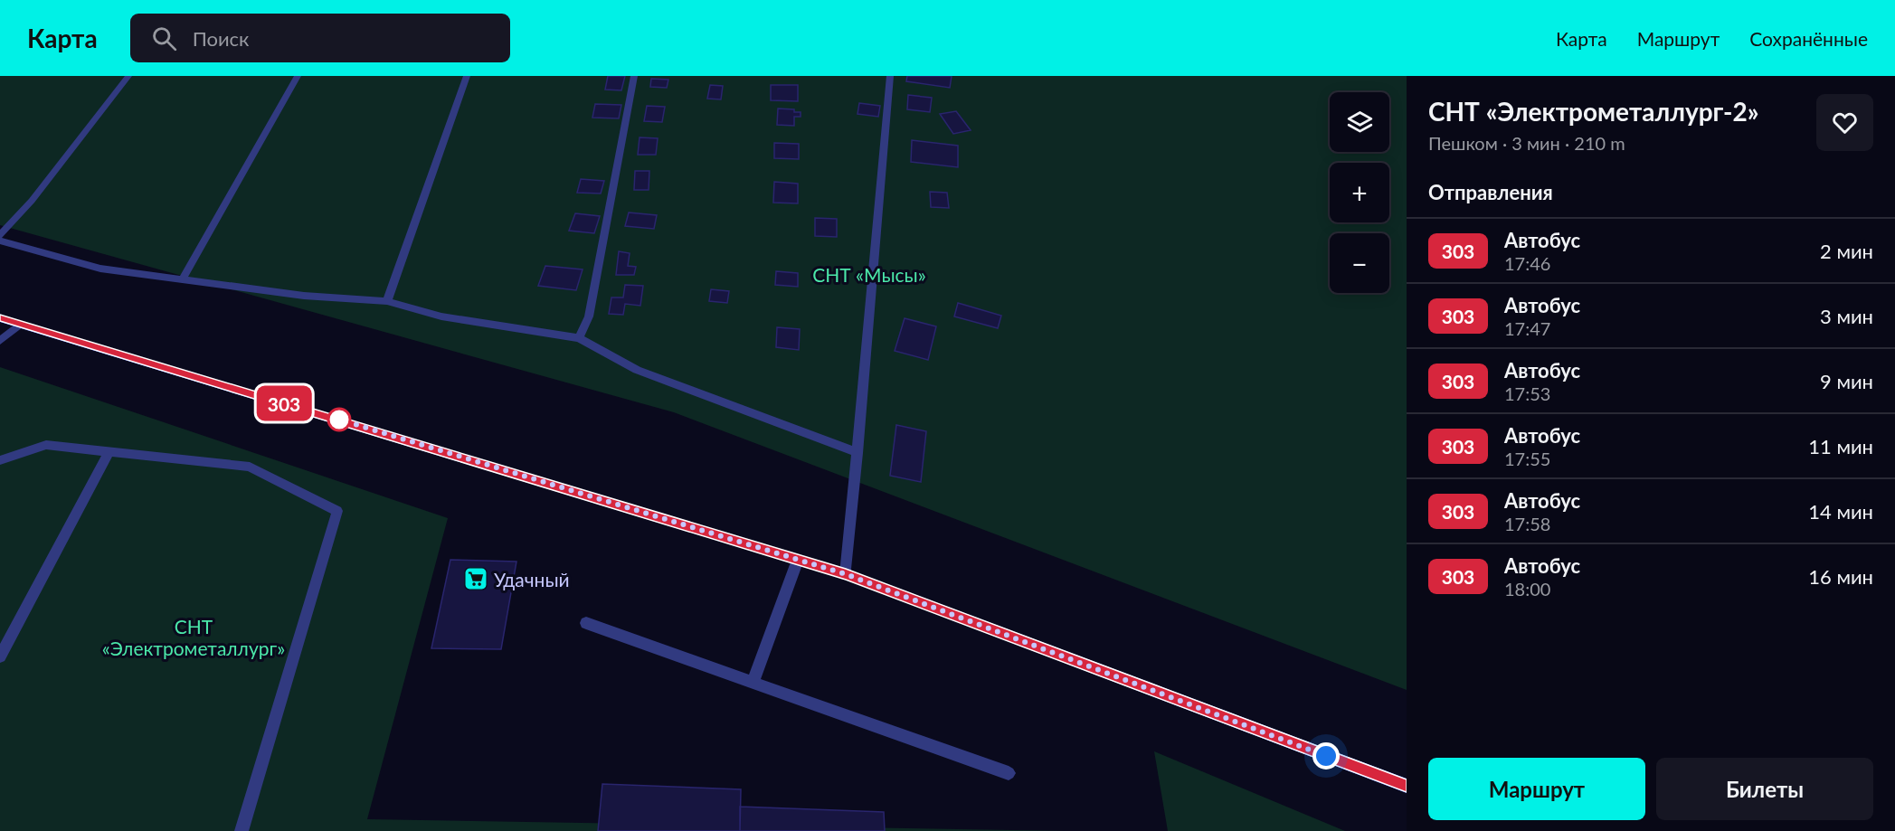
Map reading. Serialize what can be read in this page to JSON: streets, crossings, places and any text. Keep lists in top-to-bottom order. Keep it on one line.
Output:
{"parks":["СНТ «Мысы»","СНТ «Электрометаллург»"],"places":{"supermarket":["Удачный"]},"lines":["bus line 303"],"page":{"header":"Карта","search":"Поиск","nav":["Карта","Маршрут","Сохранённые"],"on_map":"303","heading":[["СНТ «Электрометаллург-2»","Пешком · 3 мин · 210 m"],"Отправления"],"map_buttons":["+","−"],"list":[{"mark":"303","name":"Автобус","note":"17:46","value":"2 мин"},{"mark":"303","name":"Автобус","note":"17:47","value":"3 мин"},{"mark":"303","name":"Автобус","note":"17:53","value":"9 мин"},{"mark":"303","name":"Автобус","note":"17:55","value":"11 мин"},{"mark":"303","name":"Автобус","note":"17:58","value":"14 мин"},{"mark":"303","name":"Автобус","note":"18:00","value":"16 мин"}],"buttons":["Маршрут","Билеты"]}}
